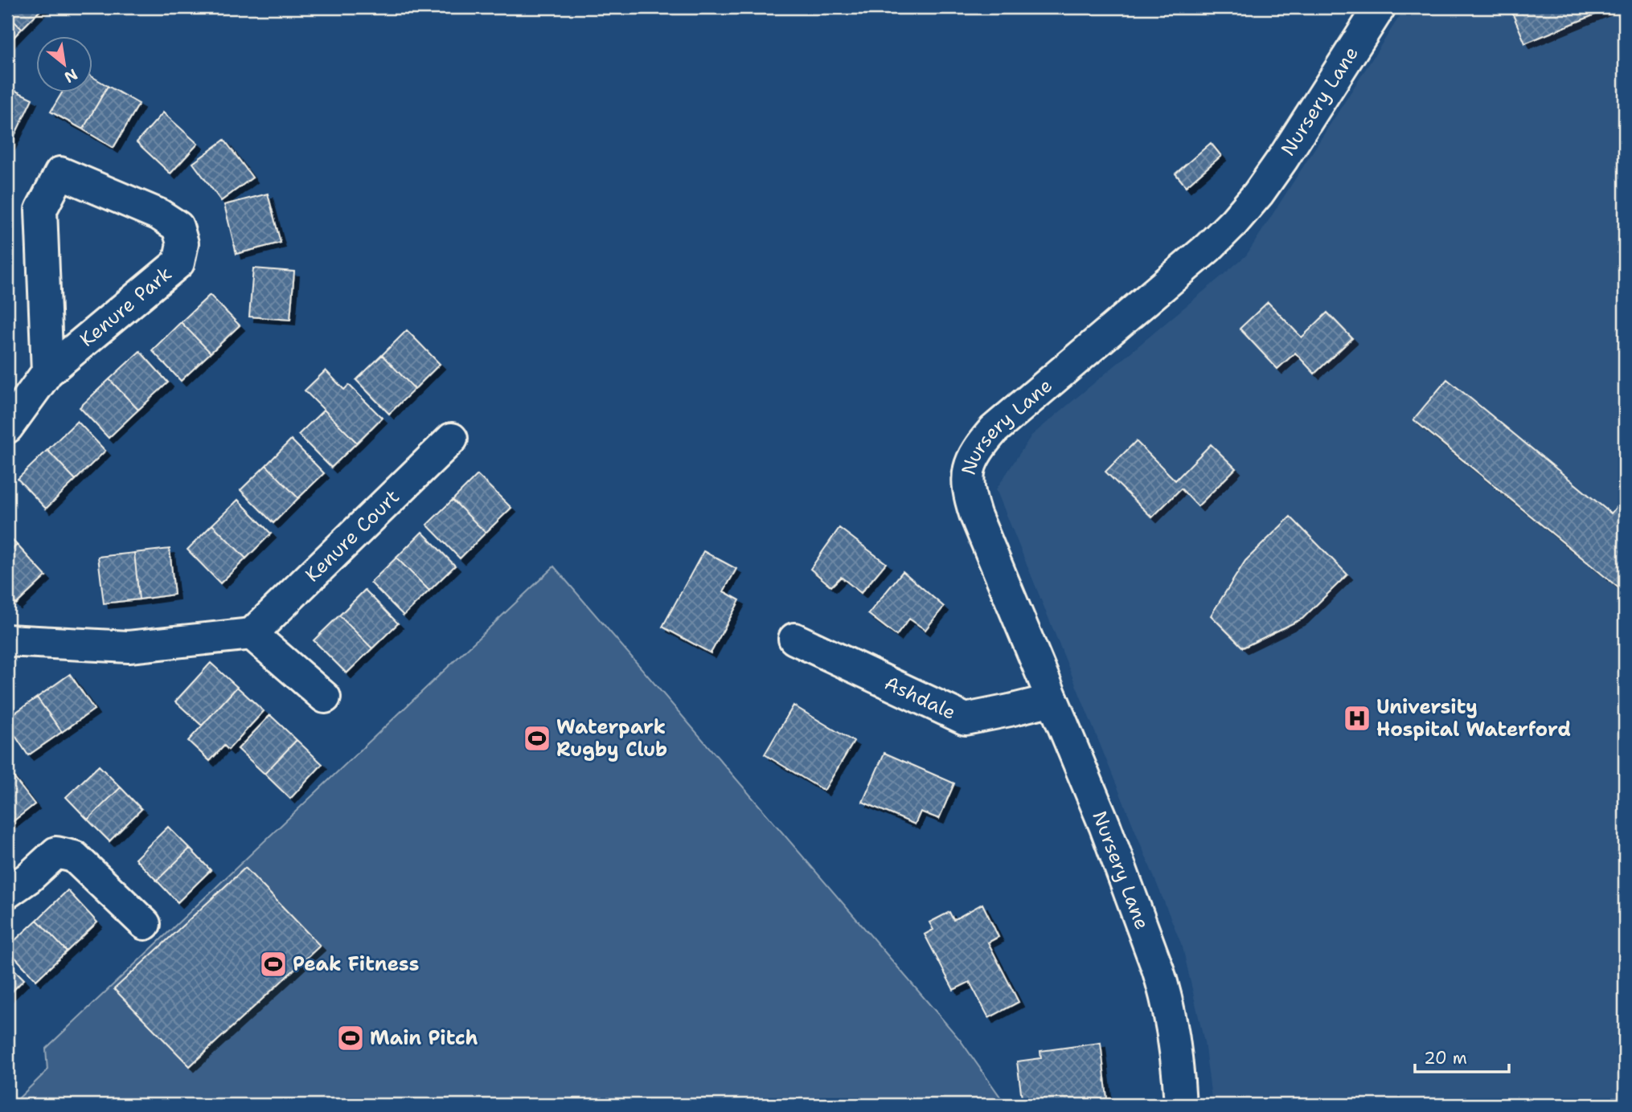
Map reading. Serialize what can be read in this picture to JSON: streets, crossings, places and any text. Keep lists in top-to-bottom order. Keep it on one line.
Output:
{"streets":{"street":["Nursery Lane","Kenure Park","Kenure Court","Ashdale"]},"crossings":[["Nursery Lane","Ashdale"]],"places":{"hospital":["University Hospital Waterford"],"sports":["Waterpark Rugby Club","Peak Fitness","Main Pitch"]},"scale_bar":"20 m","north":"bottom right"}
